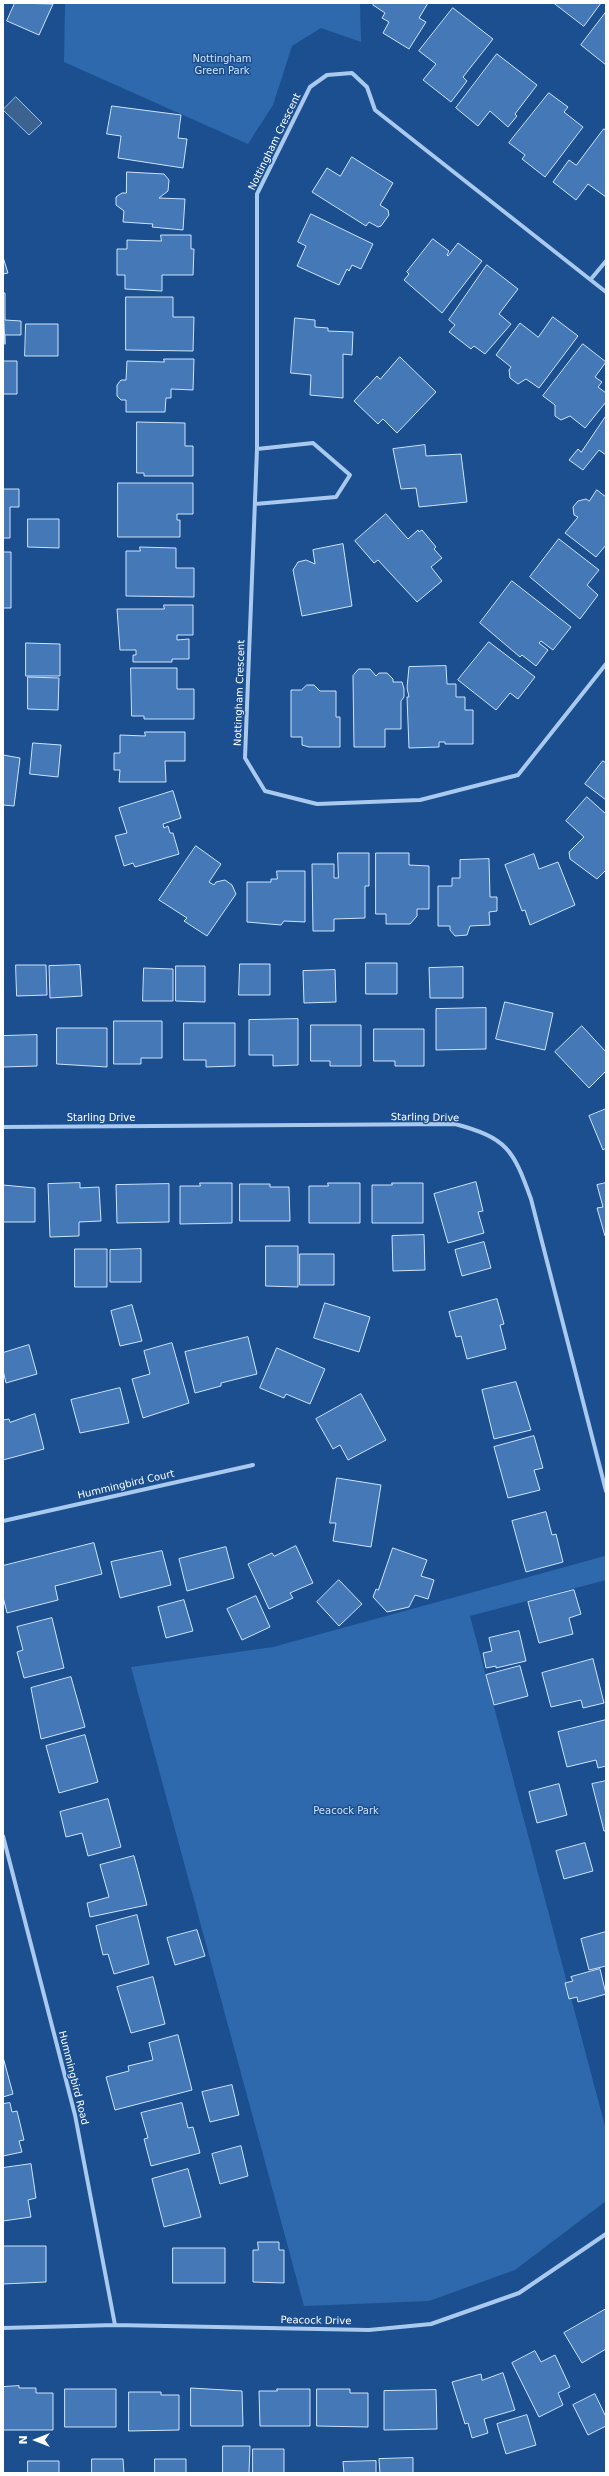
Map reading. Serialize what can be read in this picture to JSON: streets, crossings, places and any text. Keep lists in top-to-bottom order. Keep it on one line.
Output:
{"streets":{"street":["Nottingham Crescent","Starling Drive","Hummingbird Court","Hummingbird Road","Peacock Drive"]},"crossings":[["Hummingbird Road","Peacock Drive"]],"parks":["Nottingham Green Park","Peacock Park"],"north":"left"}
